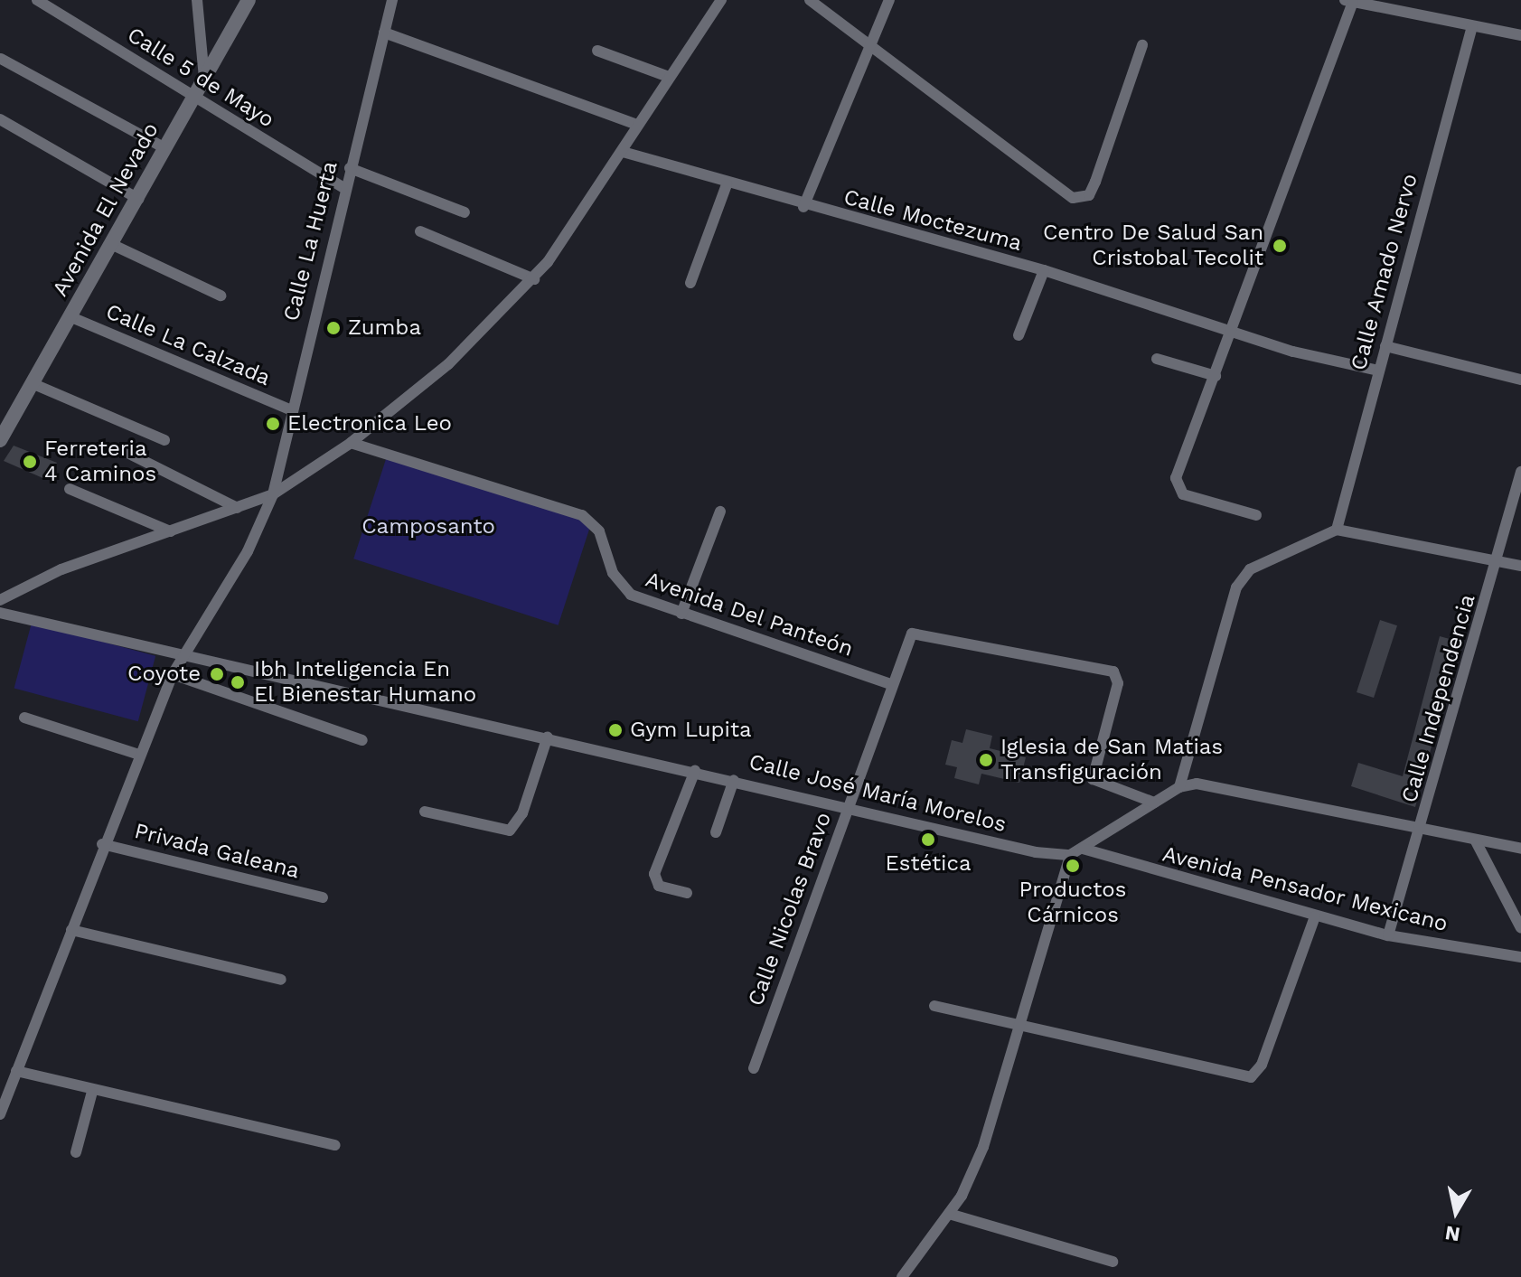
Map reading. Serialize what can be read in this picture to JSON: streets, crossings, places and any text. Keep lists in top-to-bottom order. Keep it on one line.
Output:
{"streets":{"street":["Calle 5 de Mayo","Avenida El Nevado","Calle Moctezuma","Calle La Huerta","Calle Amado Nervo","Calle La Calzada","Avenida Del Panteón","Calle Independencia","Calle José María Morelos","Privada Galeana","Avenida Pensador Mexicano","Calle Nicolas Bravo"]},"crossings":[["Calle 5 de Mayo","Avenida El Nevado"],["Calle 5 de Mayo","Calle La Huerta"],["Avenida El Nevado","Calle La Calzada"],["Calle Moctezuma","Calle Amado Nervo"],["Calle La Huerta","Calle La Calzada"],["Calle La Huerta","Calle José María Morelos"],["Calle La Huerta","Privada Galeana"],["Avenida Del Panteón","Calle Nicolas Bravo"],["Calle Independencia","Avenida Pensador Mexicano"],["Calle José María Morelos","Calle Nicolas Bravo"]],"parks":["Camposanto"],"places":["Centro De Salud San Cristobal Tecolit","Zumba","Electronica Leo","Ferreteria 4 Caminos","Coyote","Ibh Inteligencia En El Bienestar Humano","Gym Lupita","Iglesia de San Matias Transfiguración","Estética","Productos Cárnicos"],"north":"bottom"}
